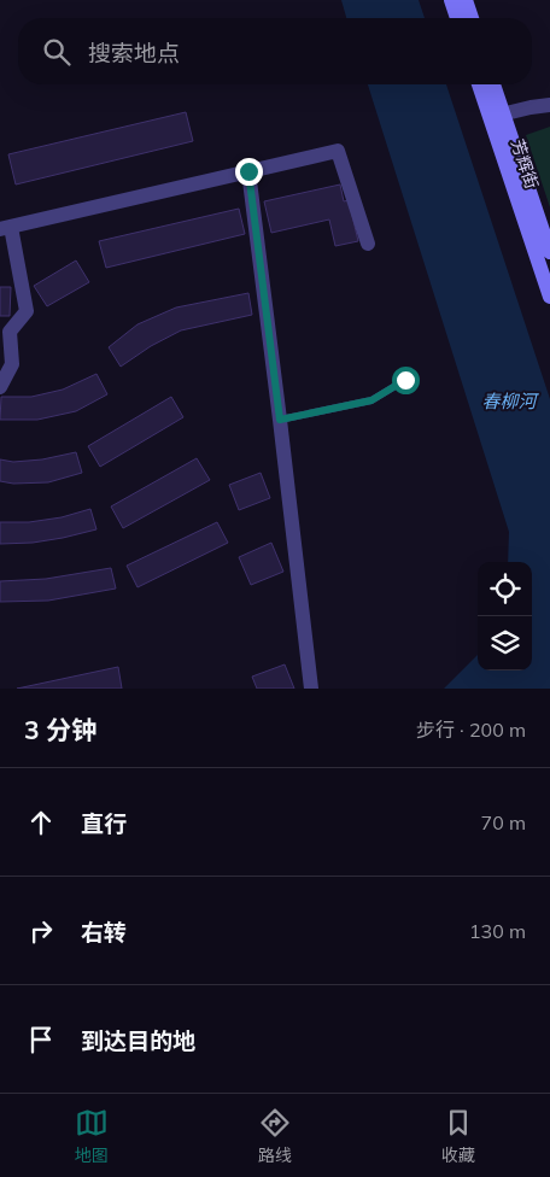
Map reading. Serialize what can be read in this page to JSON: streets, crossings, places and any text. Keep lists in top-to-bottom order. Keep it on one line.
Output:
{"streets":{"street":["芳辉街"]},"water":["春柳河"],"page":{"search":"搜索地点","heading":["3 分钟","步行 · 200 m"],"list":[["直行","70 m"],["右转","130 m"],"到达目的地"],"nav":["地图","路线","收藏"]}}
